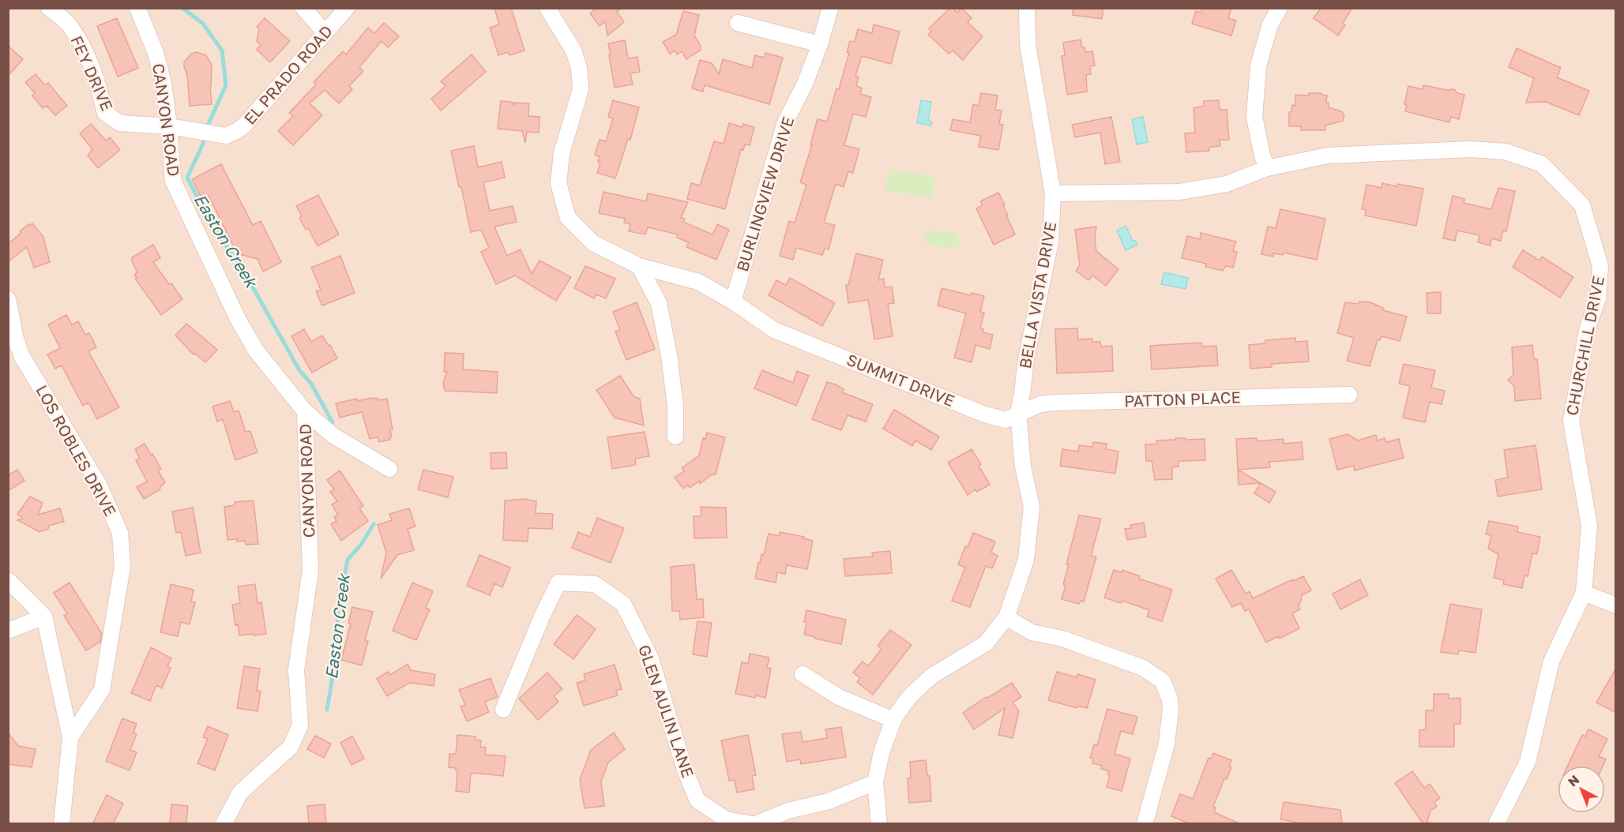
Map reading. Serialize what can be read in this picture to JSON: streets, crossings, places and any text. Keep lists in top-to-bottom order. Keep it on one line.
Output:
{"streets":{"street":["FEY DRIVE","EL PRADO ROAD","CANYON ROAD","BURLINGVIEW DRIVE","BELLA VISTA DRIVE","CHURCHILL DRIVE","SUMMIT DRIVE","PATTON PLACE","LOS ROBLES DRIVE","GLEN AULIN LANE"]},"crossings":[["FEY DRIVE","EL PRADO ROAD"],["FEY DRIVE","CANYON ROAD"],["EL PRADO ROAD","CANYON ROAD"],["BURLINGVIEW DRIVE","SUMMIT DRIVE"],["BELLA VISTA DRIVE","CHURCHILL DRIVE"],["BELLA VISTA DRIVE","SUMMIT DRIVE"],["BELLA VISTA DRIVE","PATTON PLACE"],["SUMMIT DRIVE","PATTON PLACE"]],"water":["Easton Creek"],"north":"top left"}
